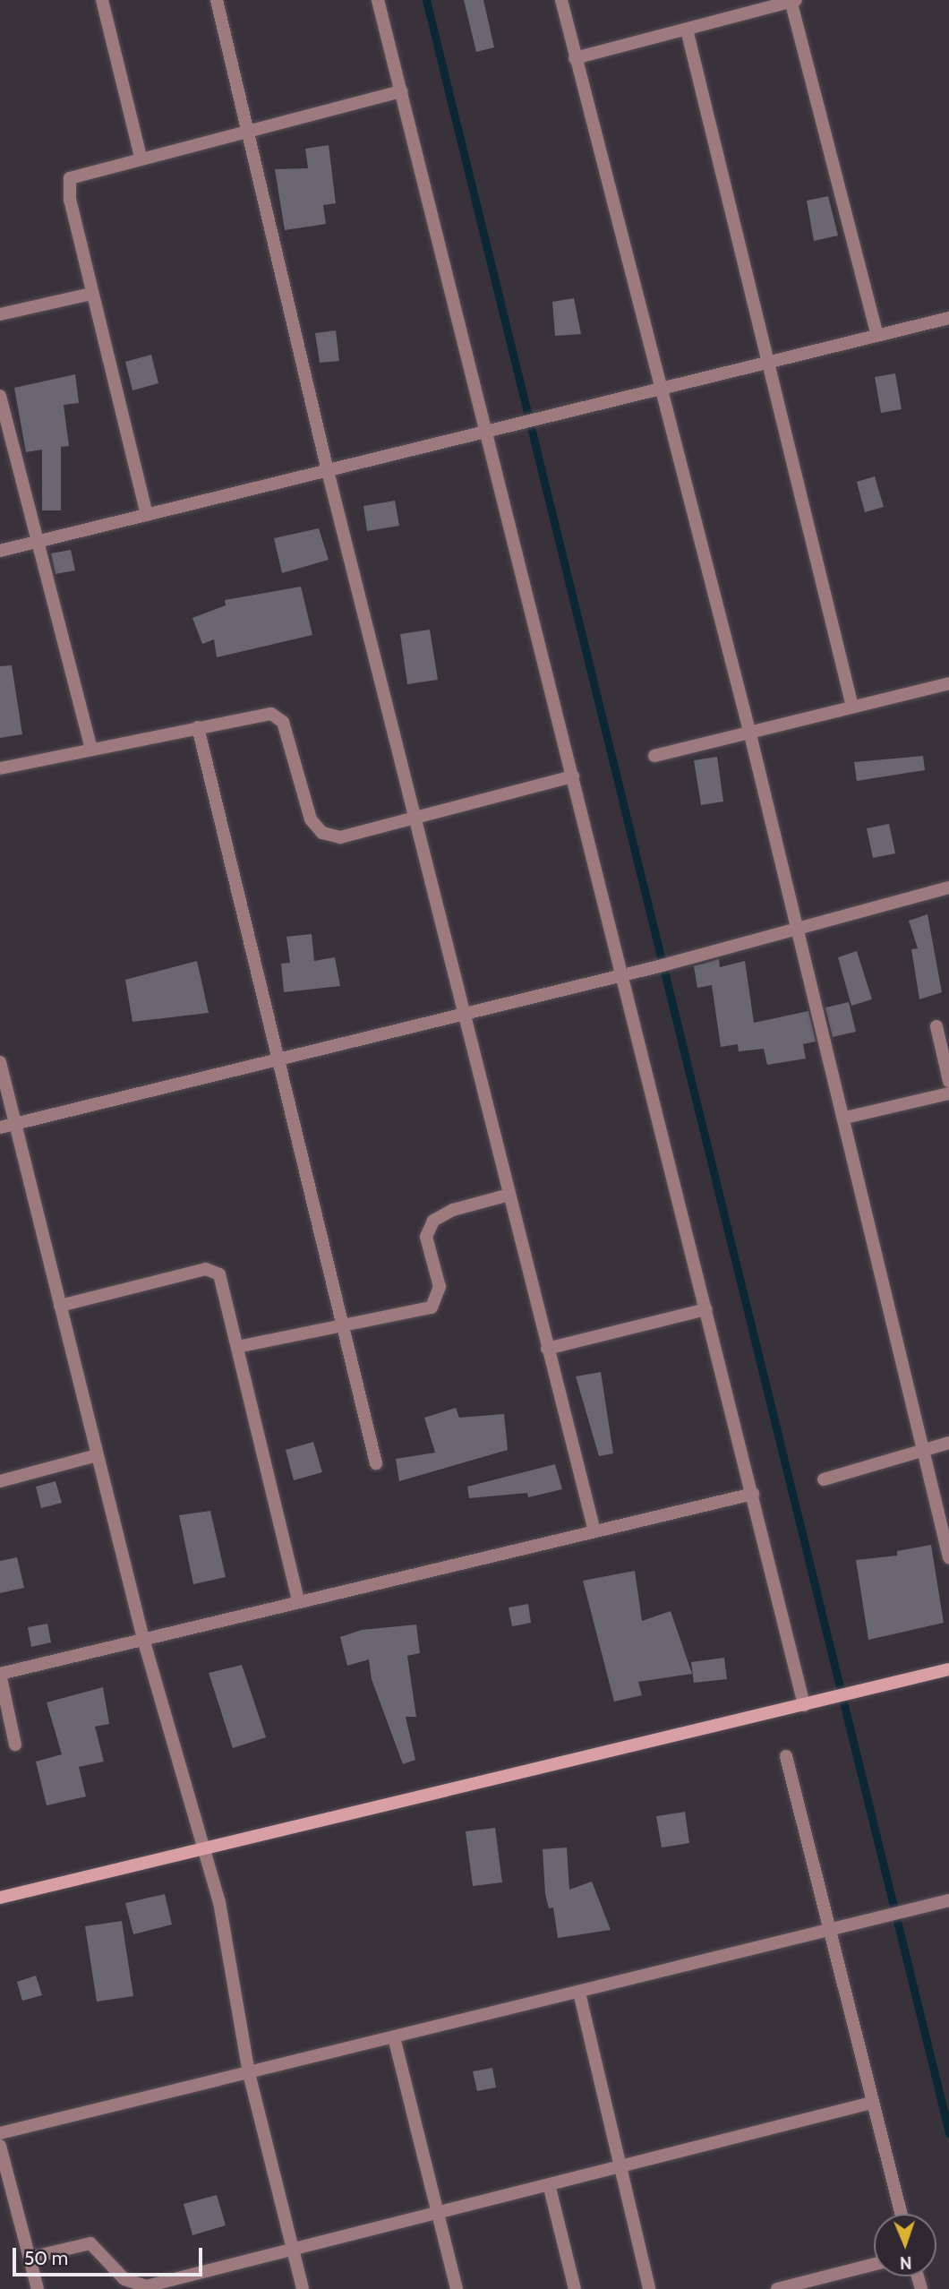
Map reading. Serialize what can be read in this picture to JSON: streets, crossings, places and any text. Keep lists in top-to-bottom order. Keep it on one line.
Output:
{"scale_bar":"50 m","north":"bottom"}
